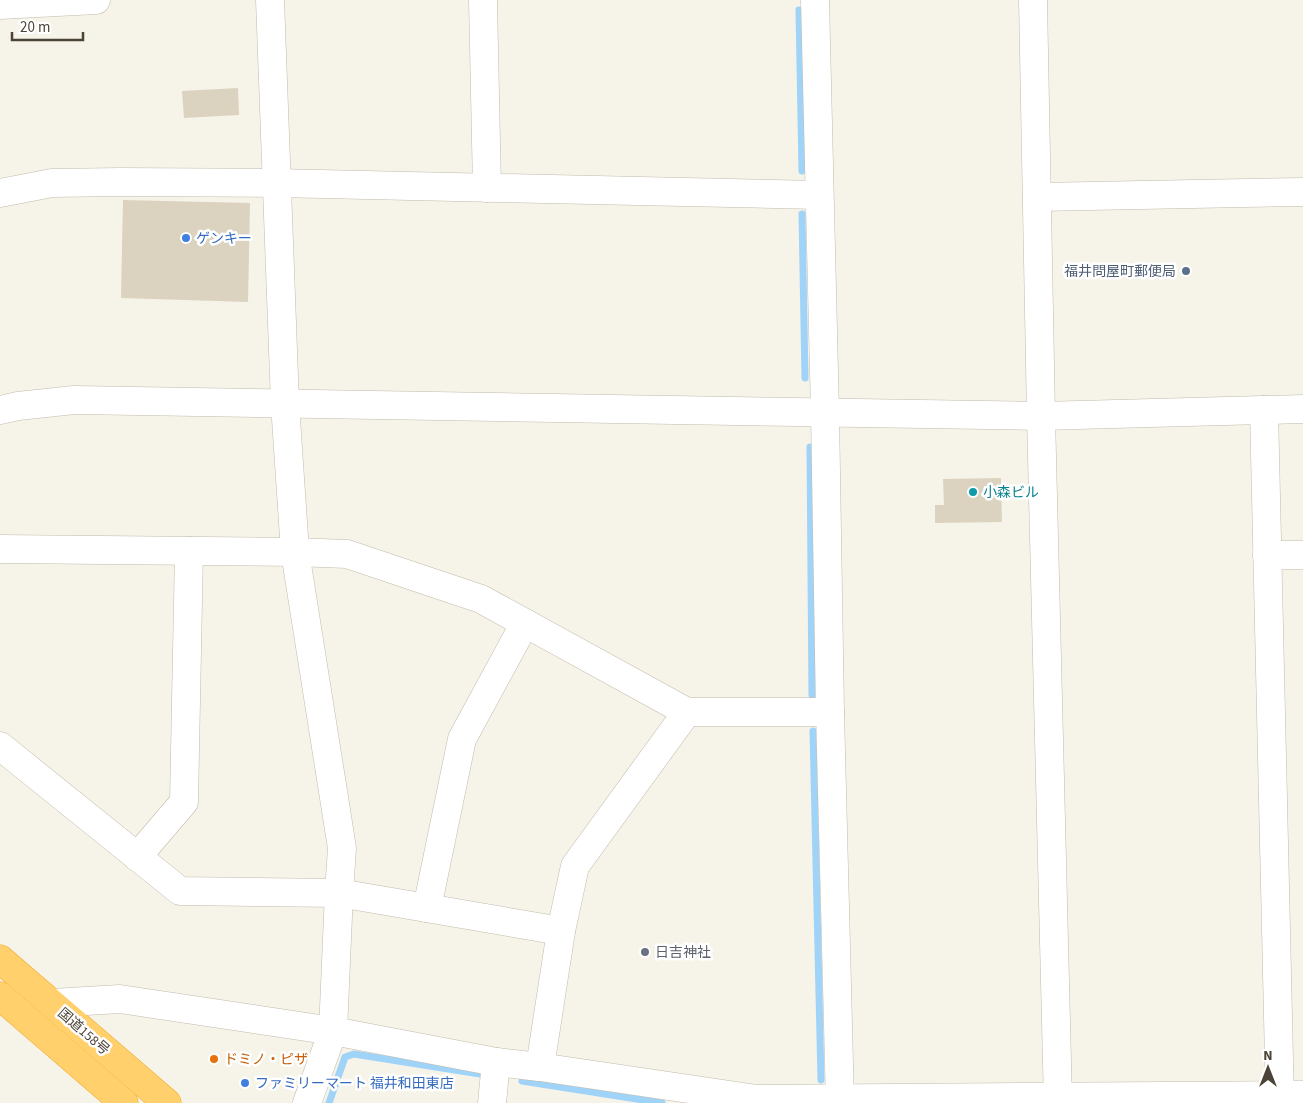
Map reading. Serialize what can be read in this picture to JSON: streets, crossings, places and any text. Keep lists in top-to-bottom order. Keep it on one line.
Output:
{"streets":{"highway":["国道158号"]},"places":["ゲンキー","福井問屋町郵便局","小森ビル","日吉神社","ドミノ・ピザ","ファミリーマート 福井和田東店"],"scale_bar":"20 m","north":"top"}
